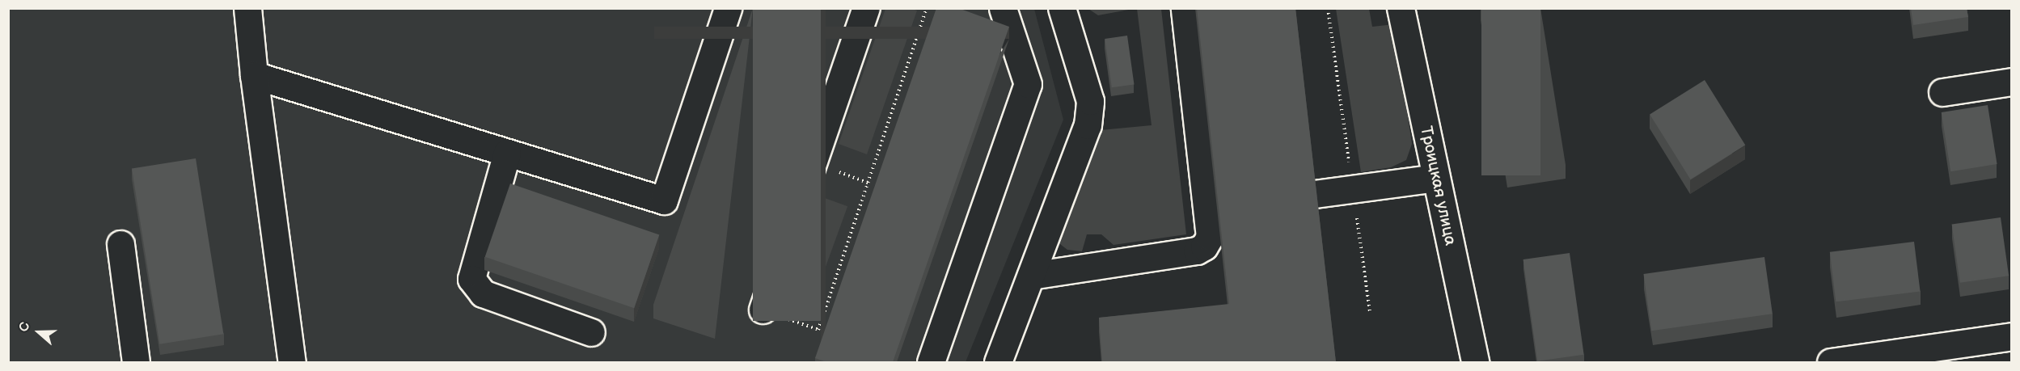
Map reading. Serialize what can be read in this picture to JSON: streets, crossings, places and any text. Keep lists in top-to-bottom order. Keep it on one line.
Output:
{"streets":{"street":["Троицкая улица"]},"north":"left"}
